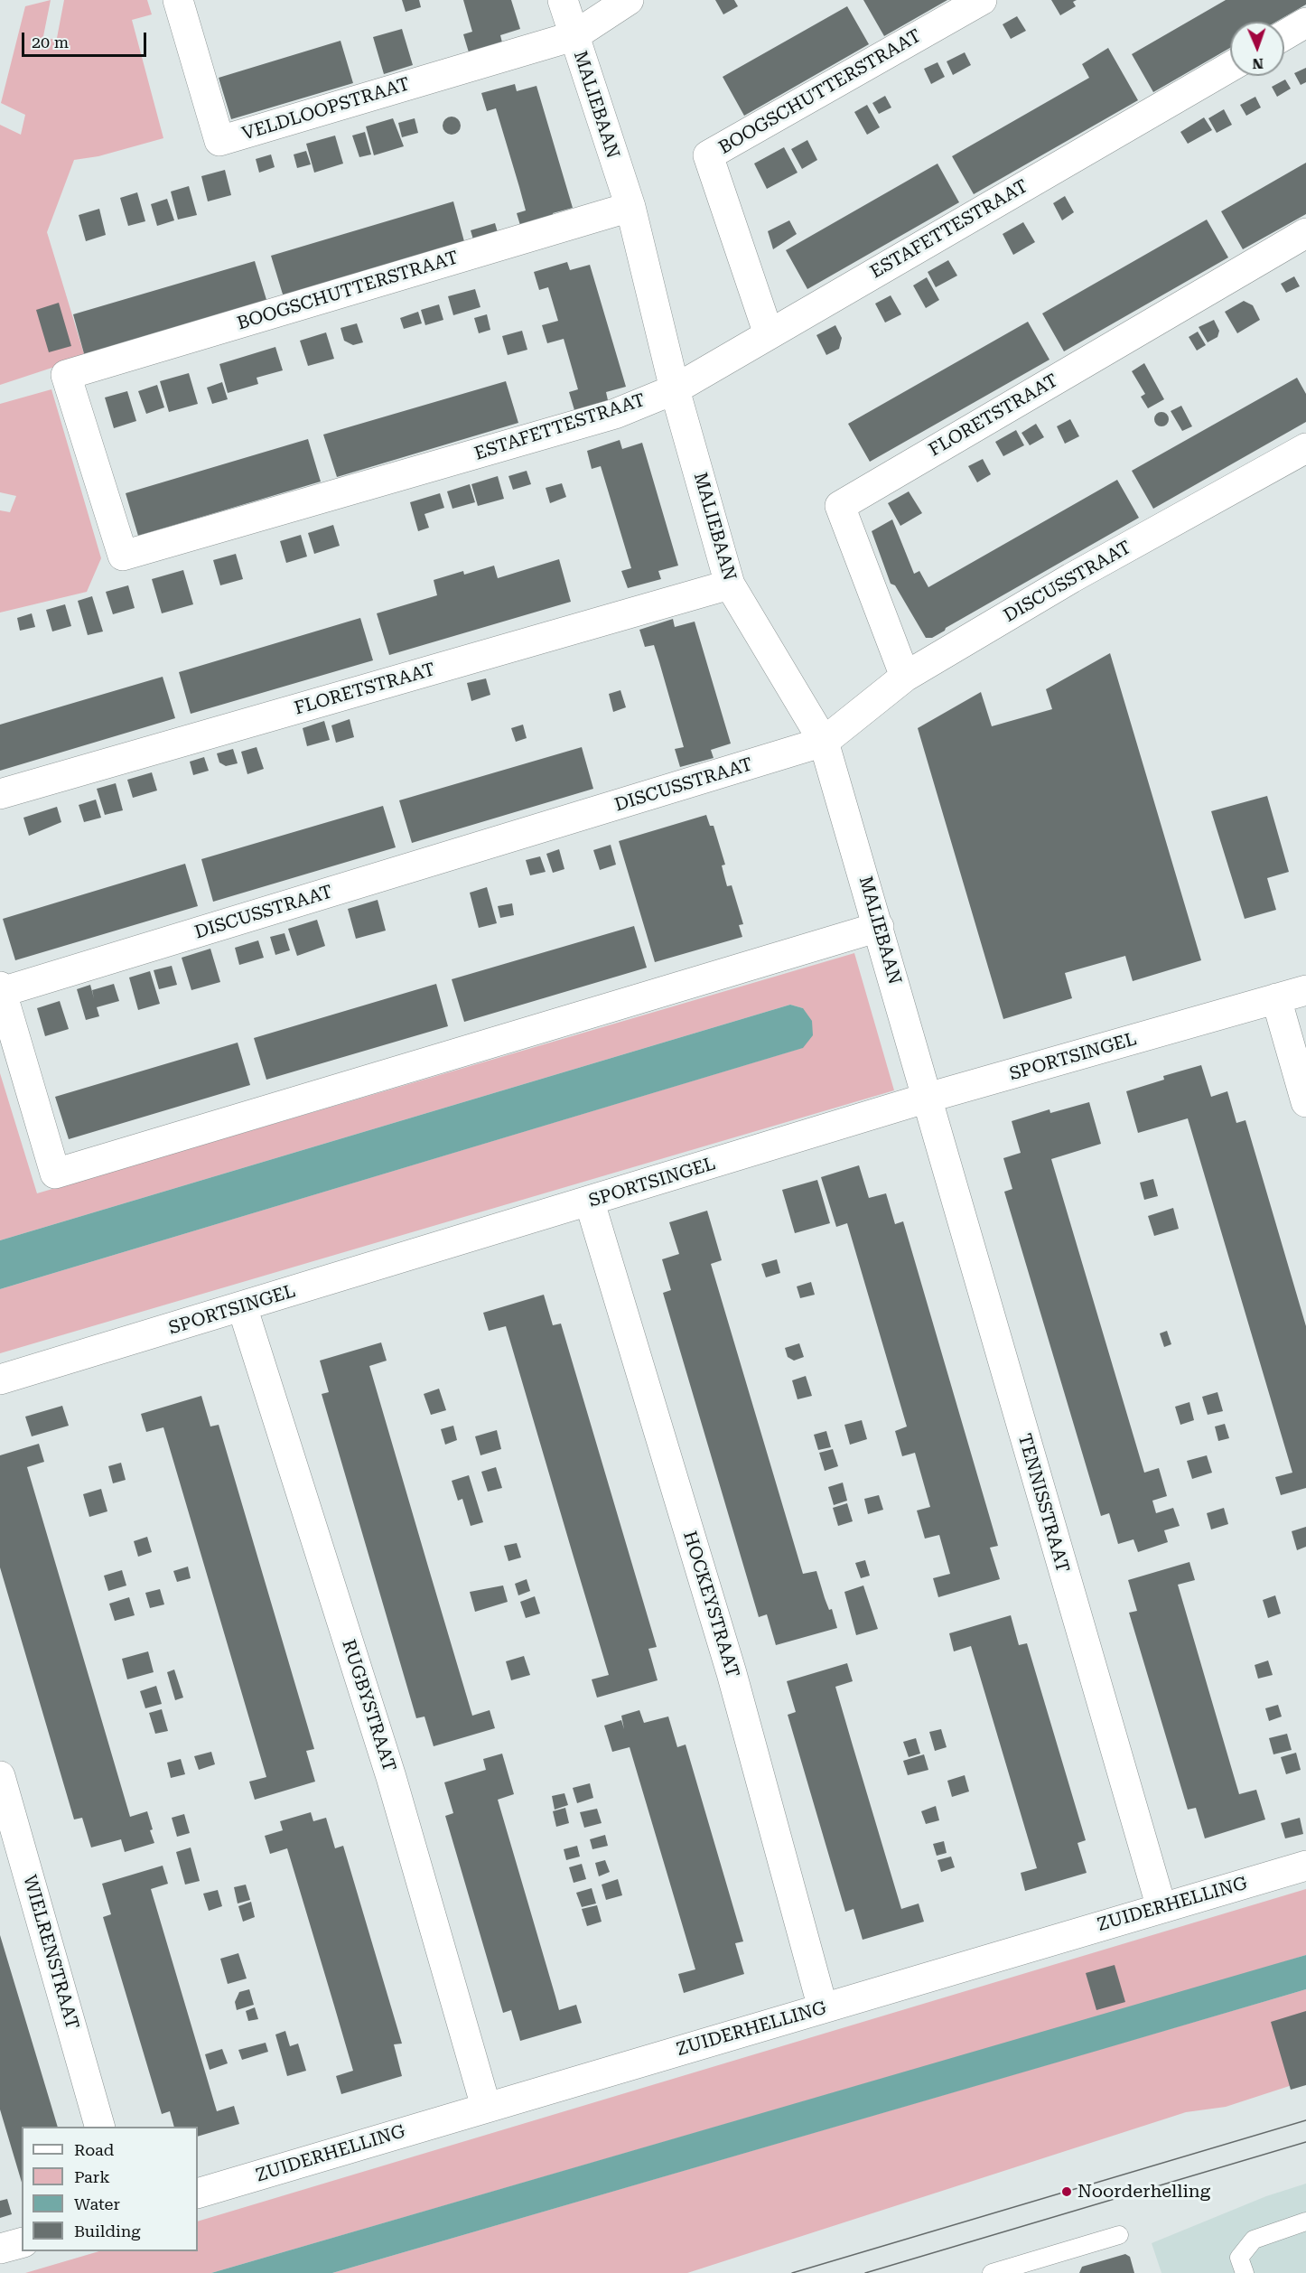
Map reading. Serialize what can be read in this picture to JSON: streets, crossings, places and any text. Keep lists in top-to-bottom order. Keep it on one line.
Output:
{"streets":{"street":["BOOGSCHUTTERSTRAAT","MALIEBAAN","VELDLOOPSTRAAT","ESTAFETTESTRAAT","FLORETSTRAAT","DISCUSSTRAAT","SPORTSINGEL","TENNISSTRAAT","HOCKEYSTRAAT","RUGBYSTRAAT","ZUIDERHELLING","WIELRENSTRAAT"]},"crossings":[["BOOGSCHUTTERSTRAAT","MALIEBAAN"],["BOOGSCHUTTERSTRAAT","ESTAFETTESTRAAT"],["MALIEBAAN","VELDLOOPSTRAAT"],["MALIEBAAN","ESTAFETTESTRAAT"],["MALIEBAAN","FLORETSTRAAT"],["MALIEBAAN","DISCUSSTRAAT"],["MALIEBAAN","SPORTSINGEL"],["MALIEBAAN","TENNISSTRAAT"],["FLORETSTRAAT","DISCUSSTRAAT"],["SPORTSINGEL","TENNISSTRAAT"],["SPORTSINGEL","HOCKEYSTRAAT"],["SPORTSINGEL","RUGBYSTRAAT"],["TENNISSTRAAT","ZUIDERHELLING"],["HOCKEYSTRAAT","ZUIDERHELLING"],["RUGBYSTRAAT","ZUIDERHELLING"]],"places":["Noorderhelling"],"legend":["Road","Park","Water","Building"],"scale_bar":"20 m","north":"bottom"}
